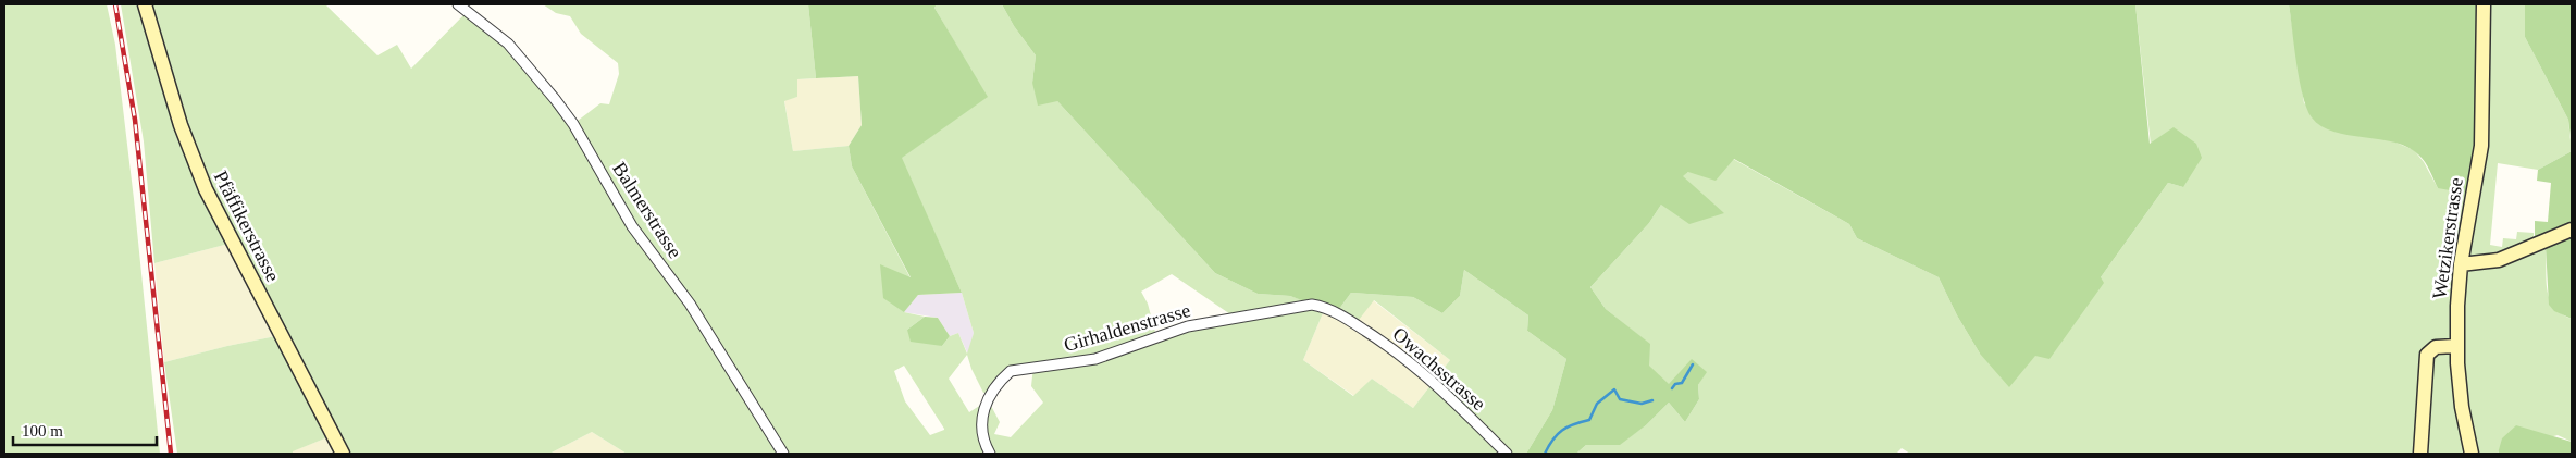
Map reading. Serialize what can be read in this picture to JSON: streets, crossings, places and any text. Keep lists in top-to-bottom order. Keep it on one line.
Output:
{"streets":{"street":["Balmerstrasse","Pfäffikerstrasse","Wetzikerstrasse","Girhaldenstrasse","Owachsstrasse"]},"crossings":[["Girhaldenstrasse","Owachsstrasse"]],"scale_bar":"100 m"}
